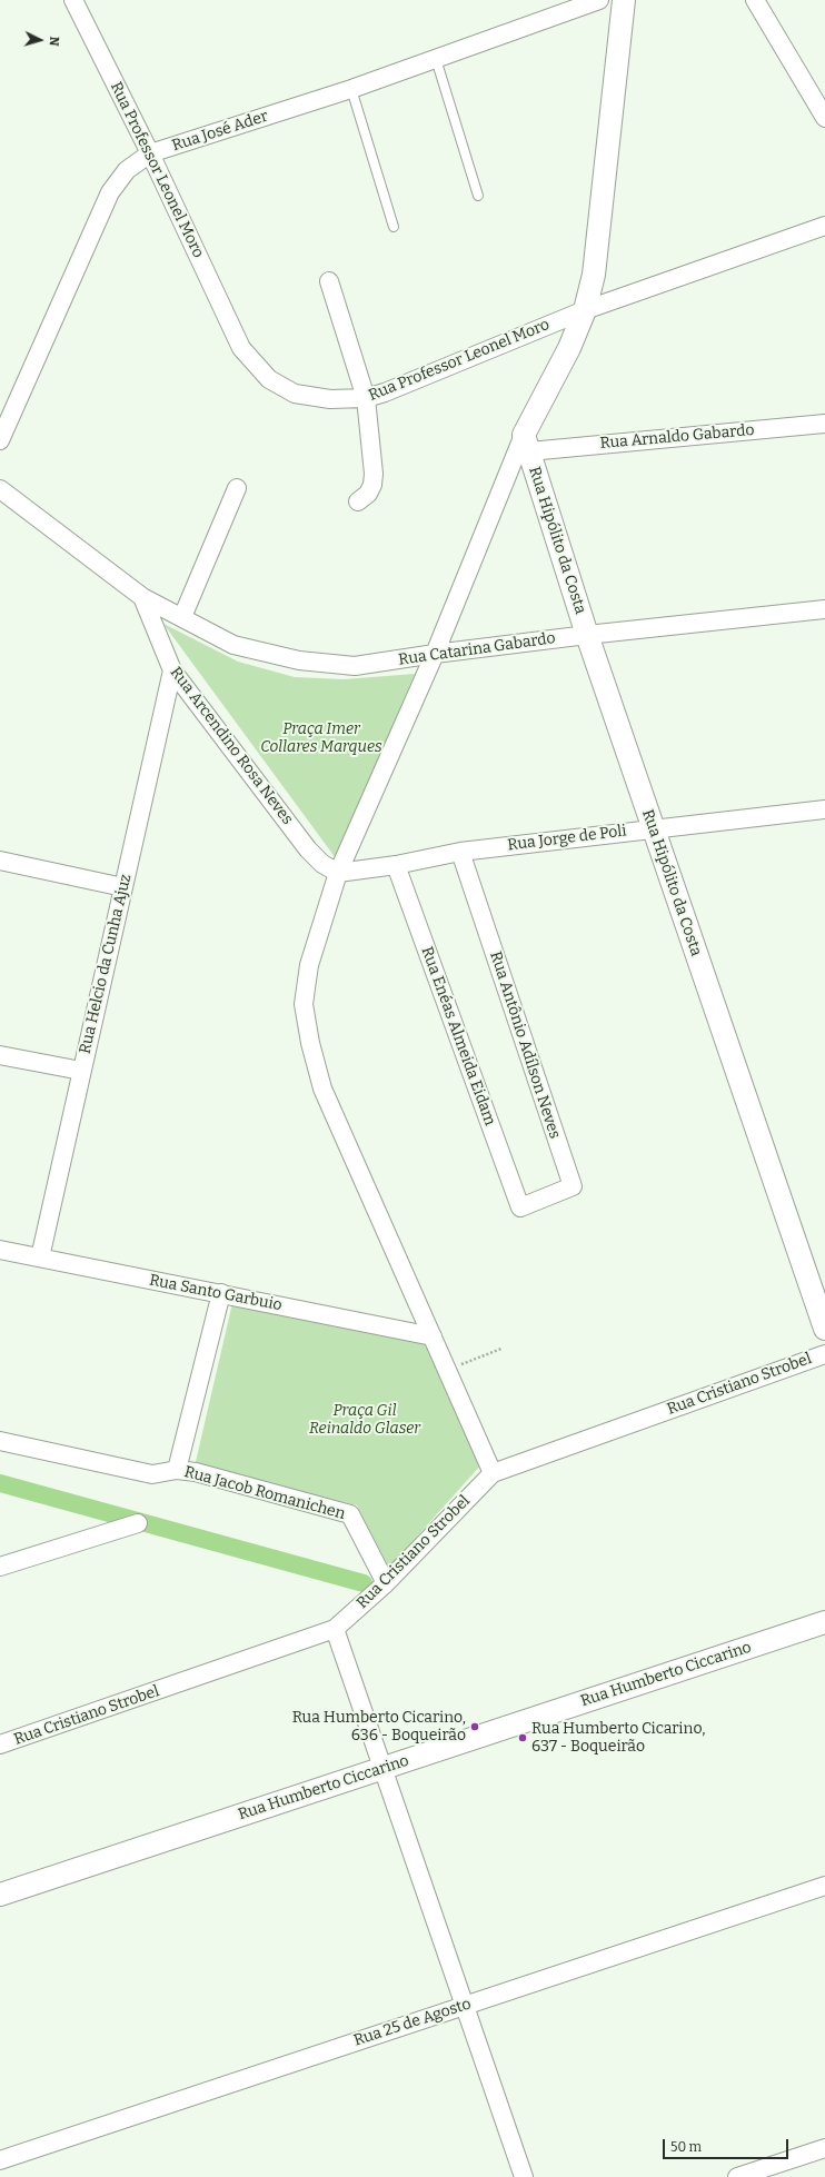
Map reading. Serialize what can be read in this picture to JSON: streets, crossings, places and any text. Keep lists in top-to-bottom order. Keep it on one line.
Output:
{"streets":{"street":["Rua José Ader","Rua Professor Leonel Moro","Rua Arnaldo Gabardo","Rua Hipólito da Costa","Rua Catarina Gabardo","Rua Arcendino Rosa Neves","Rua Jorge de Poli","Rua Helcio da Cunha Ajuz","Rua Enéas Almeida Eidam","Rua Antônio Adílson Neves","Rua Santo Garbuio","Rua Cristiano Strobel","Rua Jacob Romanichen","Rua Humberto Ciccarino","Rua 25 de Agosto"]},"crossings":[["Rua José Ader","Rua Professor Leonel Moro"],["Rua Arnaldo Gabardo","Rua Hipólito da Costa"],["Rua Hipólito da Costa","Rua Catarina Gabardo"],["Rua Hipólito da Costa","Rua Jorge de Poli"],["Rua Catarina Gabardo","Rua Arcendino Rosa Neves"],["Rua Arcendino Rosa Neves","Rua Jorge de Poli"],["Rua Arcendino Rosa Neves","Rua Helcio da Cunha Ajuz"],["Rua Jorge de Poli","Rua Enéas Almeida Eidam"],["Rua Jorge de Poli","Rua Antônio Adílson Neves"],["Rua Helcio da Cunha Ajuz","Rua Santo Garbuio"],["Rua Enéas Almeida Eidam","Rua Antônio Adílson Neves"],["Rua Cristiano Strobel","Rua Jacob Romanichen"]],"parks":["Praça Imer Collares Marques","Praça Gil Reinaldo Glaser"],"places":["Rua Humberto Cicarino, 636 - Boqueirão","Rua Humberto Cicarino, 637 - Boqueirão"],"scale_bar":"50 m","north":"right"}
